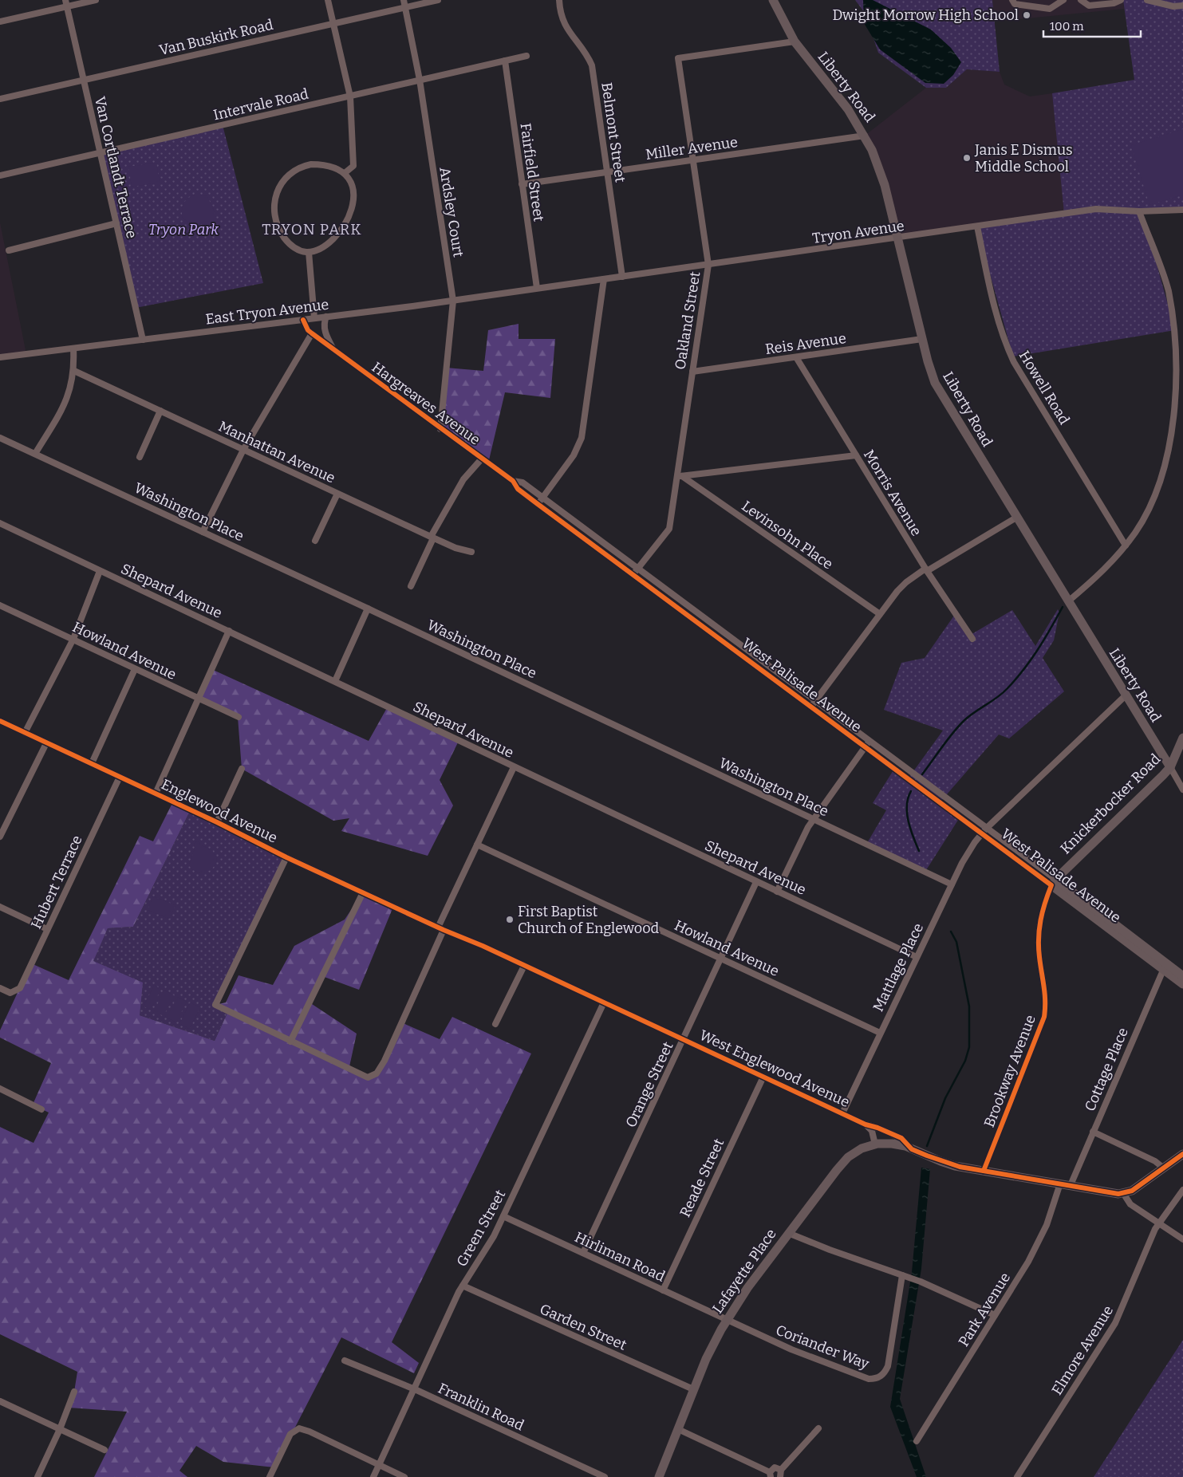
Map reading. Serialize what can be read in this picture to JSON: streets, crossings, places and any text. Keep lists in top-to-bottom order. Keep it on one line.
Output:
{"streets":{"main road":["Liberty Road","West Palisade Avenue","Knickerbocker Road","West Englewood Avenue","Lafayette Place"],"street":["Van Buskirk Road","Intervale Road","Belmont Street","Miller Avenue","Van Cortlandt Terrace","Fairfield Street","Ardsley Court","Tryon Avenue","East Tryon Avenue","Oakland Street","Reis Avenue","Howell Road","Hargreaves Avenue","Manhattan Avenue","Morris Avenue","Washington Place","Levinsohn Place","Shepard Avenue","Howland Avenue","Englewood Avenue","Hubert Terrace","Mattlage Place","Cottage Place","Brookway Avenue","Orange Street","Reade Street","Green Street","Hirliman Road","Park Avenue","Garden Street","Coriander Way","Elmore Avenue","Franklin Road"]},"crossings":[["Van Buskirk Road","Van Cortlandt Terrace"],["Van Buskirk Road","Ardsley Court"],["Liberty Road","Miller Avenue"],["Liberty Road","Tryon Avenue"],["Liberty Road","Oakland Street"],["Liberty Road","Reis Avenue"],["Liberty Road","Knickerbocker Road"],["Liberty Road","Mattlage Place"],["Intervale Road","Van Cortlandt Terrace"],["Intervale Road","Fairfield Street"],["Intervale Road","Ardsley Court"],["Belmont Street","Miller Avenue"],["Belmont Street","Tryon Avenue"],["Miller Avenue","Fairfield Street"],["Miller Avenue","Oakland Street"],["Van Cortlandt Terrace","East Tryon Avenue"],["Fairfield Street","Tryon Avenue"],["Fairfield Street","East Tryon Avenue"],["Ardsley Court","East Tryon Avenue"],["Ardsley Court","Hargreaves Avenue"],["Tryon Avenue","East Tryon Avenue"],["Tryon Avenue","Oakland Street"],["Tryon Avenue","Howell Road"],["East Tryon Avenue","Hargreaves Avenue"],["Oakland Street","Reis Avenue"],["Oakland Street","Levinsohn Place"],["Oakland Street","West Palisade Avenue"],["Reis Avenue","Morris Avenue"],["Hargreaves Avenue","West Palisade Avenue"],["Washington Place","Mattlage Place"],["Shepard Avenue","Mattlage Place"],["Shepard Avenue","Orange Street"],["Howland Avenue","Mattlage Place"],["Howland Avenue","Orange Street"],["West Palisade Avenue","Knickerbocker Road"],["West Palisade Avenue","Mattlage Place"],["West Palisade Avenue","Cottage Place"],["West Palisade Avenue","Brookway Avenue"],["Knickerbocker Road","Brookway Avenue"],["Englewood Avenue","Hubert Terrace"],["Englewood Avenue","West Englewood Avenue"],["Mattlage Place","West Englewood Avenue"],["West Englewood Avenue","Cottage Place"],["West Englewood Avenue","Brookway Avenue"],["West Englewood Avenue","Orange Street"],["West Englewood Avenue","Reade Street"],["West Englewood Avenue","Green Street"],["West Englewood Avenue","Lafayette Place"],["West Englewood Avenue","Park Avenue"],["Orange Street","Hirliman Road"],["Reade Street","Hirliman Road"],["Green Street","Hirliman Road"],["Green Street","Garden Street"],["Green Street","Franklin Road"],["Hirliman Road","Lafayette Place"],["Hirliman Road","Coriander Way"],["Lafayette Place","Garden Street"],["Lafayette Place","Coriander Way"]],"districts":["TRYON PARK"],"parks":["Tryon Park"],"places":["Dwight Morrow High School","Janis E Dismus Middle School","First Baptist Church of Englewood"],"scale_bar":"100 m"}
